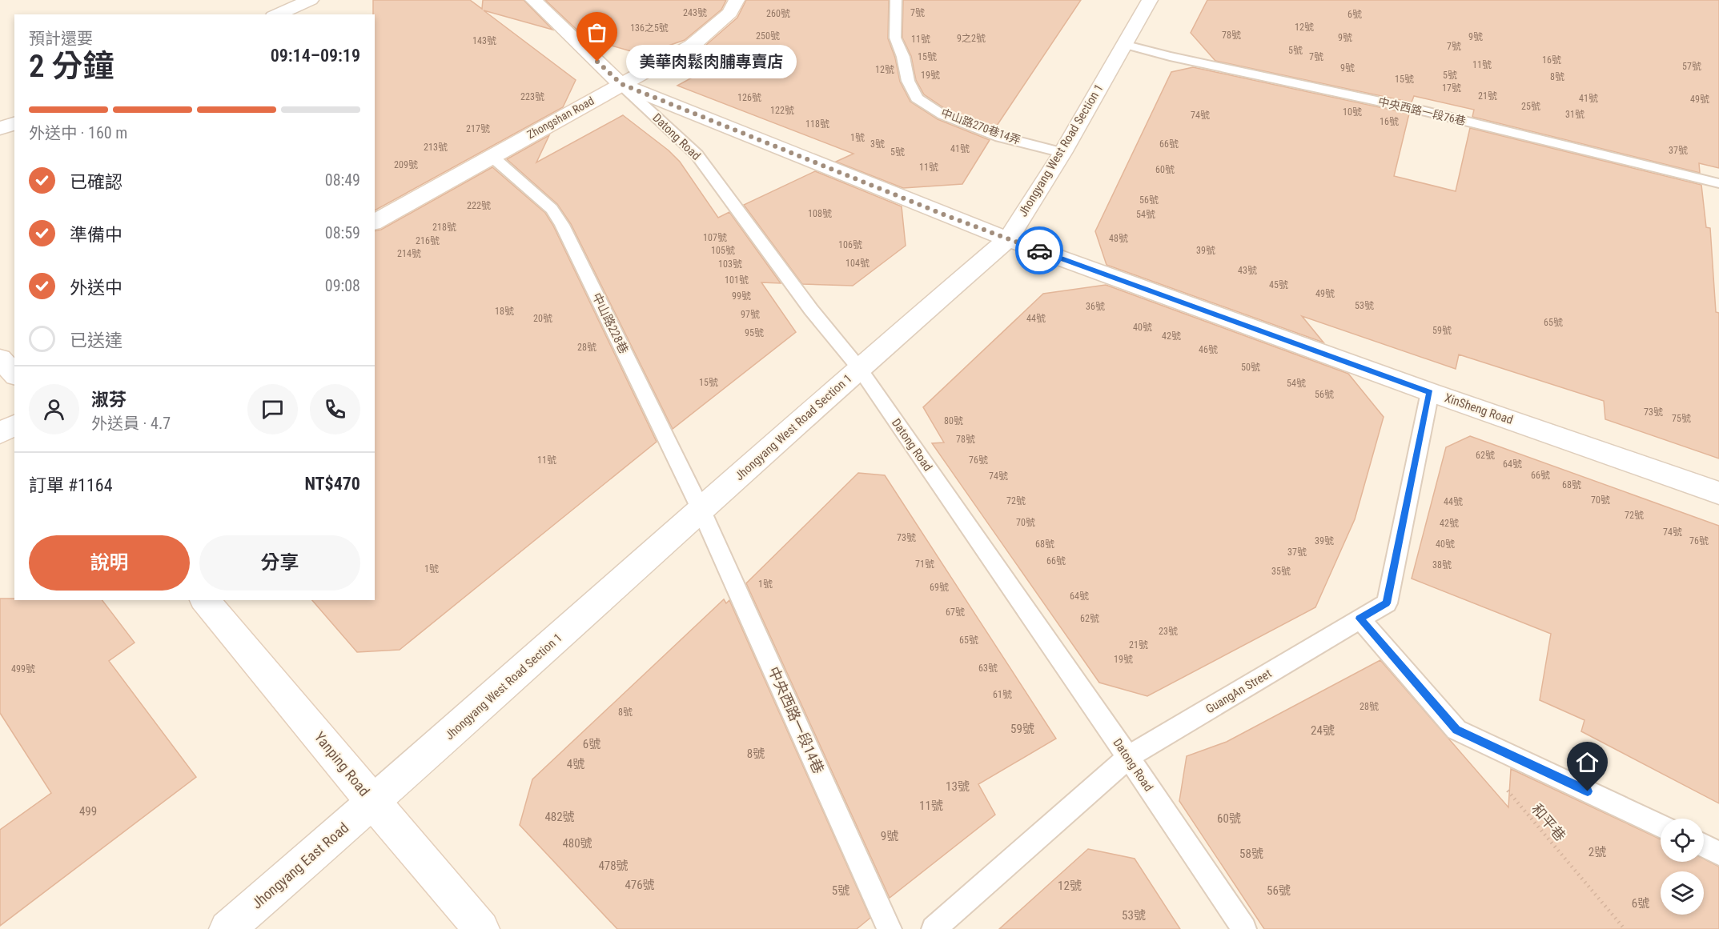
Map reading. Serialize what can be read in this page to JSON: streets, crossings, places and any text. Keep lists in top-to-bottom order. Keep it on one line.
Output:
{"streets":{"street":["Zhongshan Road","Datong Road","Jhongyang West Road Section 1","XinSheng Road","Yanping Road","Jhongyang East Road"],"lane":["中央西路一段76巷","中山路270巷14弄","中山路228巷","GuangAn Street","中央西路一段14巷"],"path":["和平巷"]},"crossings":[["中央西路一段76巷","Jhongyang West Road Section 1"],["Zhongshan Road","Datong Road"],["Zhongshan Road","中山路228巷"],["Zhongshan Road","XinSheng Road"],["中山路270巷14弄","Jhongyang West Road Section 1"],["Datong Road","Jhongyang West Road Section 1"],["Datong Road","XinSheng Road"],["Datong Road","GuangAn Street"],["Jhongyang West Road Section 1","中山路228巷"],["Jhongyang West Road Section 1","XinSheng Road"],["Jhongyang West Road Section 1","中央西路一段14巷"],["Jhongyang West Road Section 1","Yanping Road"],["Jhongyang West Road Section 1","Jhongyang East Road"],["中山路228巷","中央西路一段14巷"],["XinSheng Road","GuangAn Street"],["Yanping Road","Jhongyang East Road"]],"places":["美華肉鬆肉脯專賣店"],"house_numbers":["243號","7號","260號","6號","12號","136之5號","78號","250號","9號","9號","9之2號","11號","143號","7號","5號","15號","7號","16號","11號","57號","9號","12號","19號","5號","8號","15號","17號","21號","223號","126號","41號","49號","25號","122號","10號","31號","74號","16號","118號","217號","1號","3號","66號","213號","41號","37號","5號","209號","11號","60號","56號","222號","108號","54號","218號","107號","48號","216號","106號","105號","39號","214號","104號","103號","43號","101號","45號","49號","99號","53號","36號","18號","97號","20號","44號","65號","40號","59號","95號","42號","28號","46號","50號","15號","54號","56號","73號","75號","80號","78號","62號","11號","76號","64號","66號","74號","68號","70號","72號","44號","72號","70號","42號","74號","73號","39號","76號","68號","40號","37號","66號","71號","38號","1號","35號","1號","69號","64號","67號","62號","23號","65號","21號","19號","63號","499號","61號","28號","8號","59號","24號","6號","8號","4號","13號","11號","499","482號","60號","9號","480號","2號","58號","478號","476號","12號","5號","56號","6號","53號"],"page":{"heading":["2 分鐘","預計還要","09:14–09:19"],"panel":["淑芬","外送員 · 4.7","訂單 #1164","NT$470"],"bubble":"美華肉鬆肉脯專賣店","bar":"外送中 · 160 m","list":[["已確認","08:49"],["準備中","08:59"],["外送中","09:08"],"已送達"],"buttons":["說明","分享"]}}
